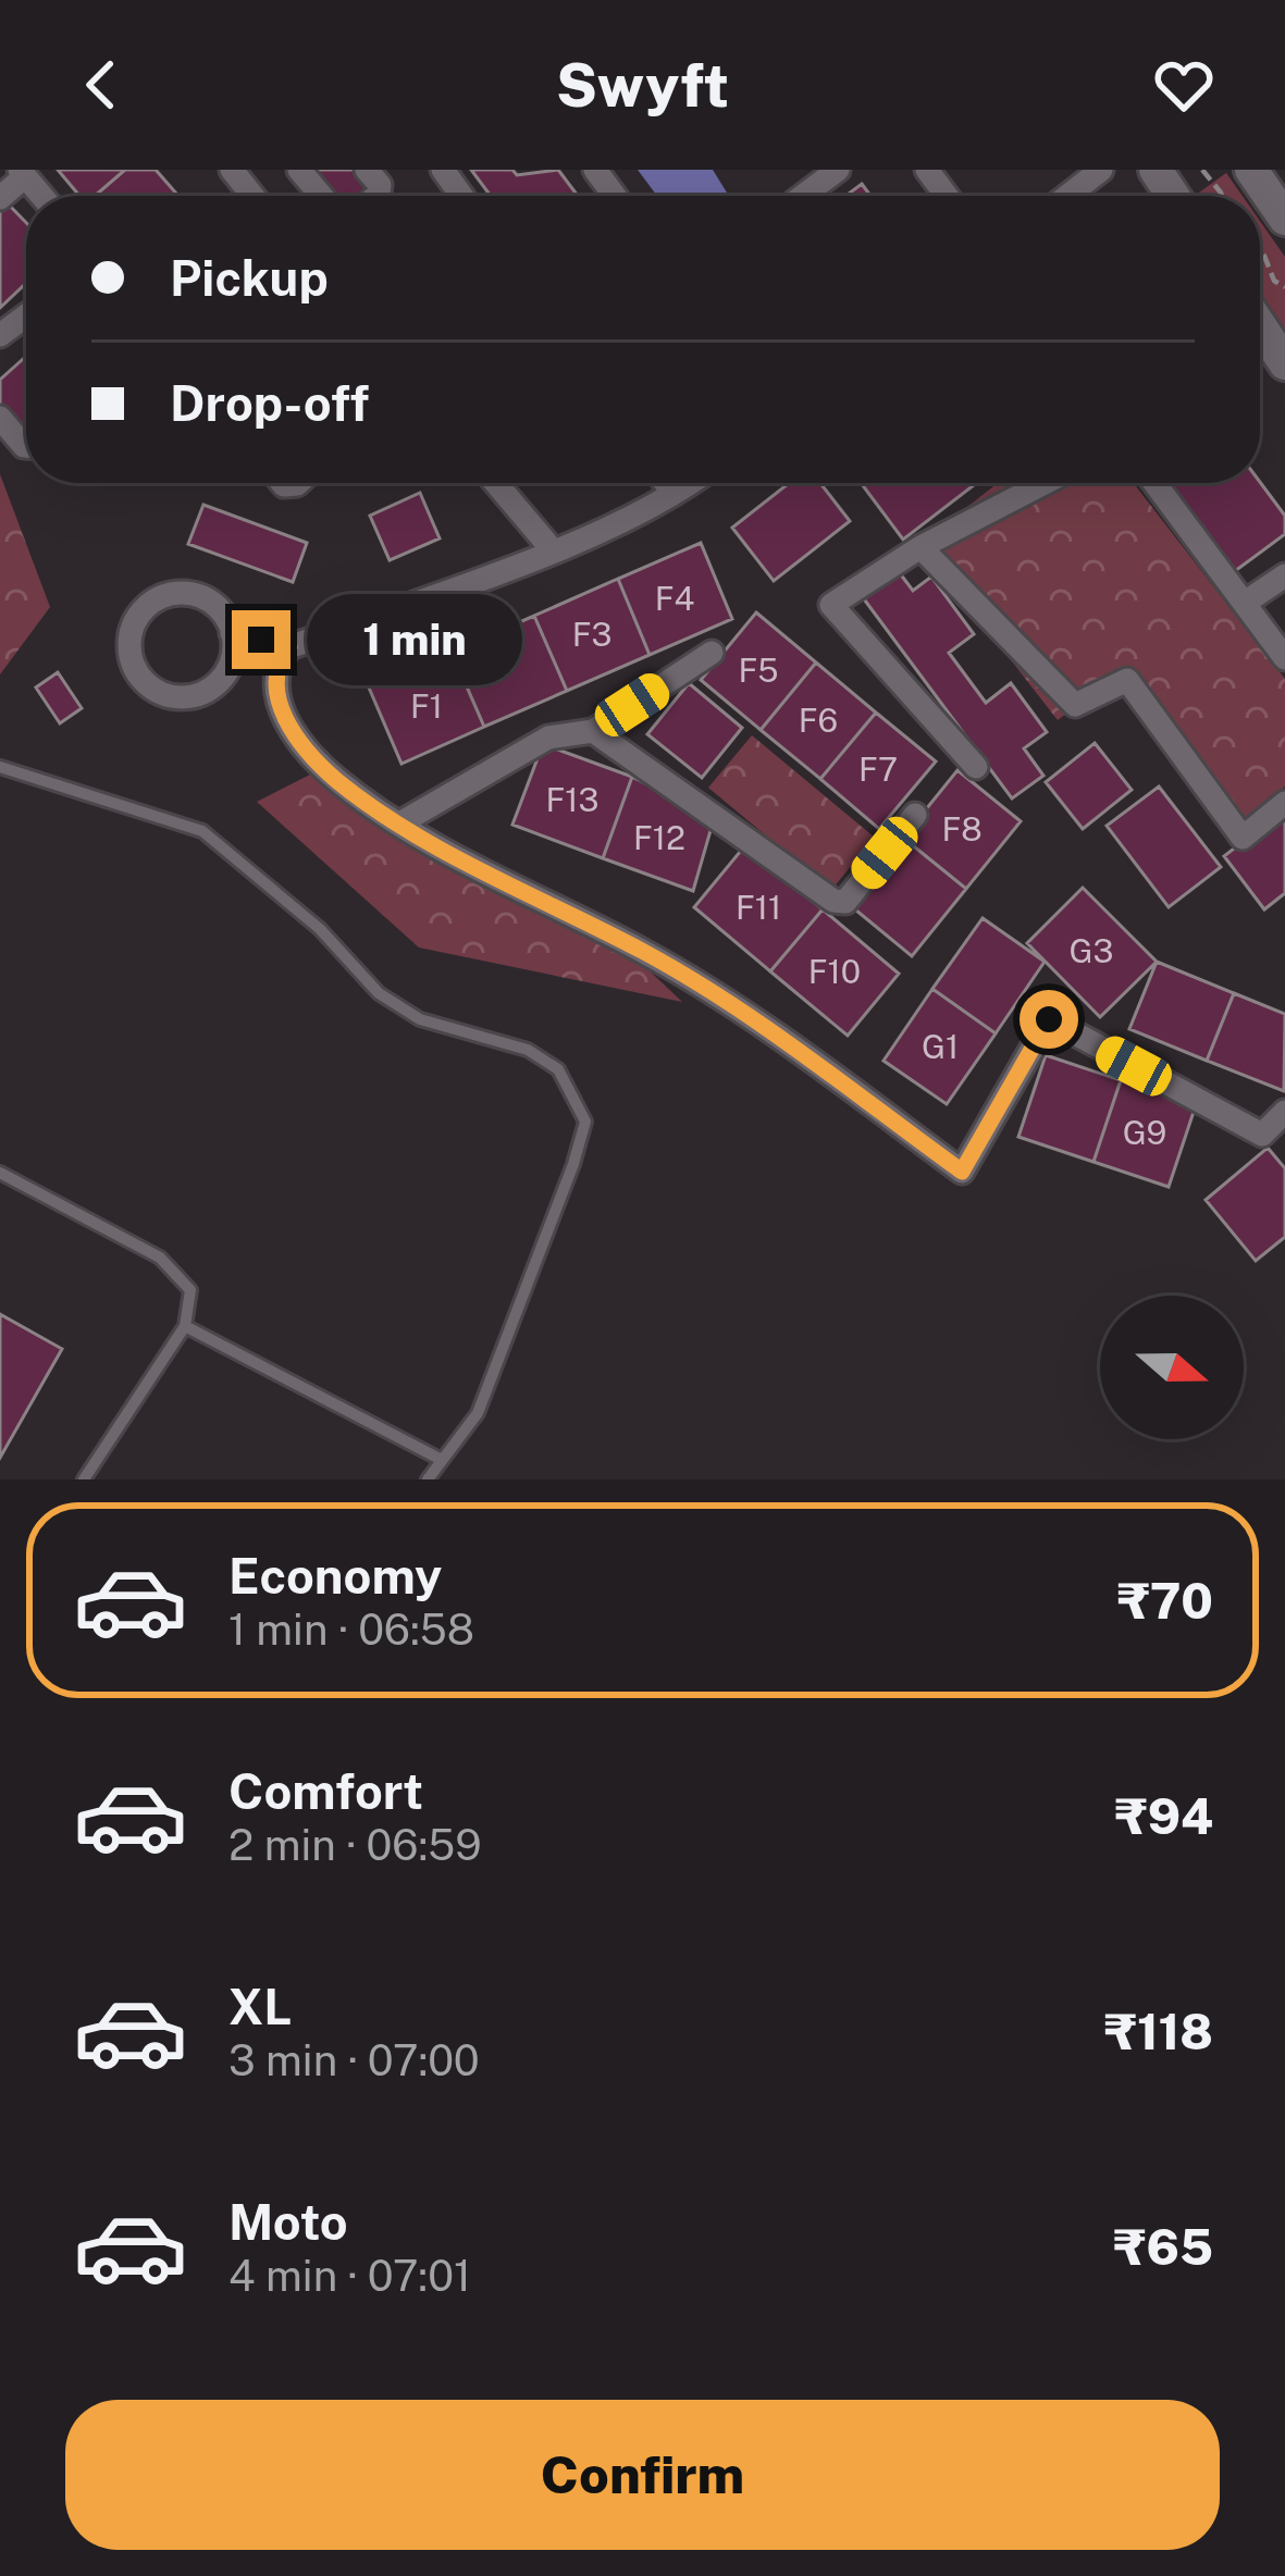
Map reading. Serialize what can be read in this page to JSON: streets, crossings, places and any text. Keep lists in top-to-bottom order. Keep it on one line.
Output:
{"house_numbers":["F4","F3","F5","F1","F6","F7","F13","F8","F12","F11","G3","F10","G1","G9"],"north":"right","page":{"header":"Swyft","banner":["Pickup","Drop-off"],"bubble":"1 min","list":[{"name":"Economy","note":"1 min · 06:58","value":"₹70"},{"name":"Comfort","note":"2 min · 06:59","value":"₹94"},{"name":"XL","note":"3 min · 07:00","value":"₹118"},{"name":"Moto","note":"4 min · 07:01","value":"₹65"}],"buttons":"Confirm"}}
